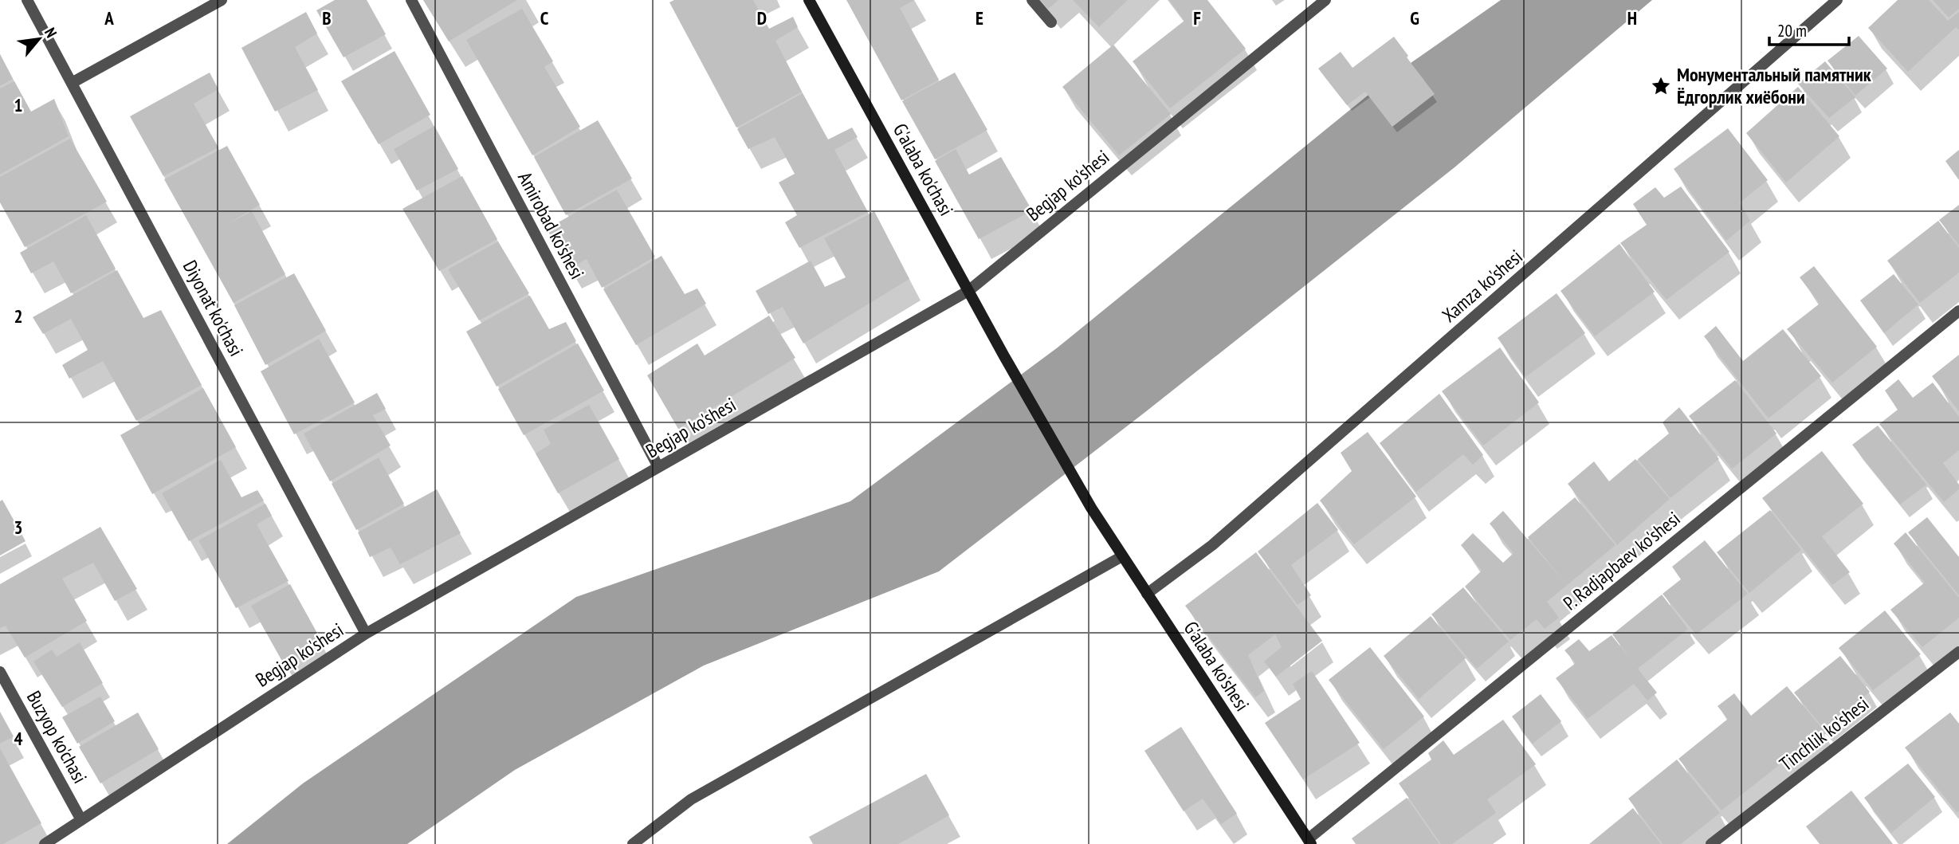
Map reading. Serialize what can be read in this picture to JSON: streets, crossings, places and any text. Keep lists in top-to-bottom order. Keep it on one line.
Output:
{"streets":{"street":["G'alaba ko'chasi","Begjap ko'shesi","Amirobad ko'shesi","Xamza ko'shesi","Diyonat ko'chasi","P. Radjapbaev ko'shesi","G'alaba ko'shesi","Tinchlik ko'shesi","Buzyop ko'chasi"]},"crossings":[["G'alaba ko'chasi","Begjap ko'shesi"],["G'alaba ko'chasi","G'alaba ko'shesi"],["Begjap ko'shesi","Amirobad ko'shesi"],["Begjap ko'shesi","Diyonat ko'chasi"],["Begjap ko'shesi","Buzyop ko'chasi"],["Xamza ko'shesi","G'alaba ko'shesi"],["P. Radjapbaev ko'shesi","G'alaba ko'shesi"]],"places":{"place":["Монументальный памятник Ёдгорлик хиёбони"]},"scale_bar":"20 m","north":"top right","grid":{"columns":["A","B","C","D","E","F","G","H"],"rows":["1","2","3","4"]}}
